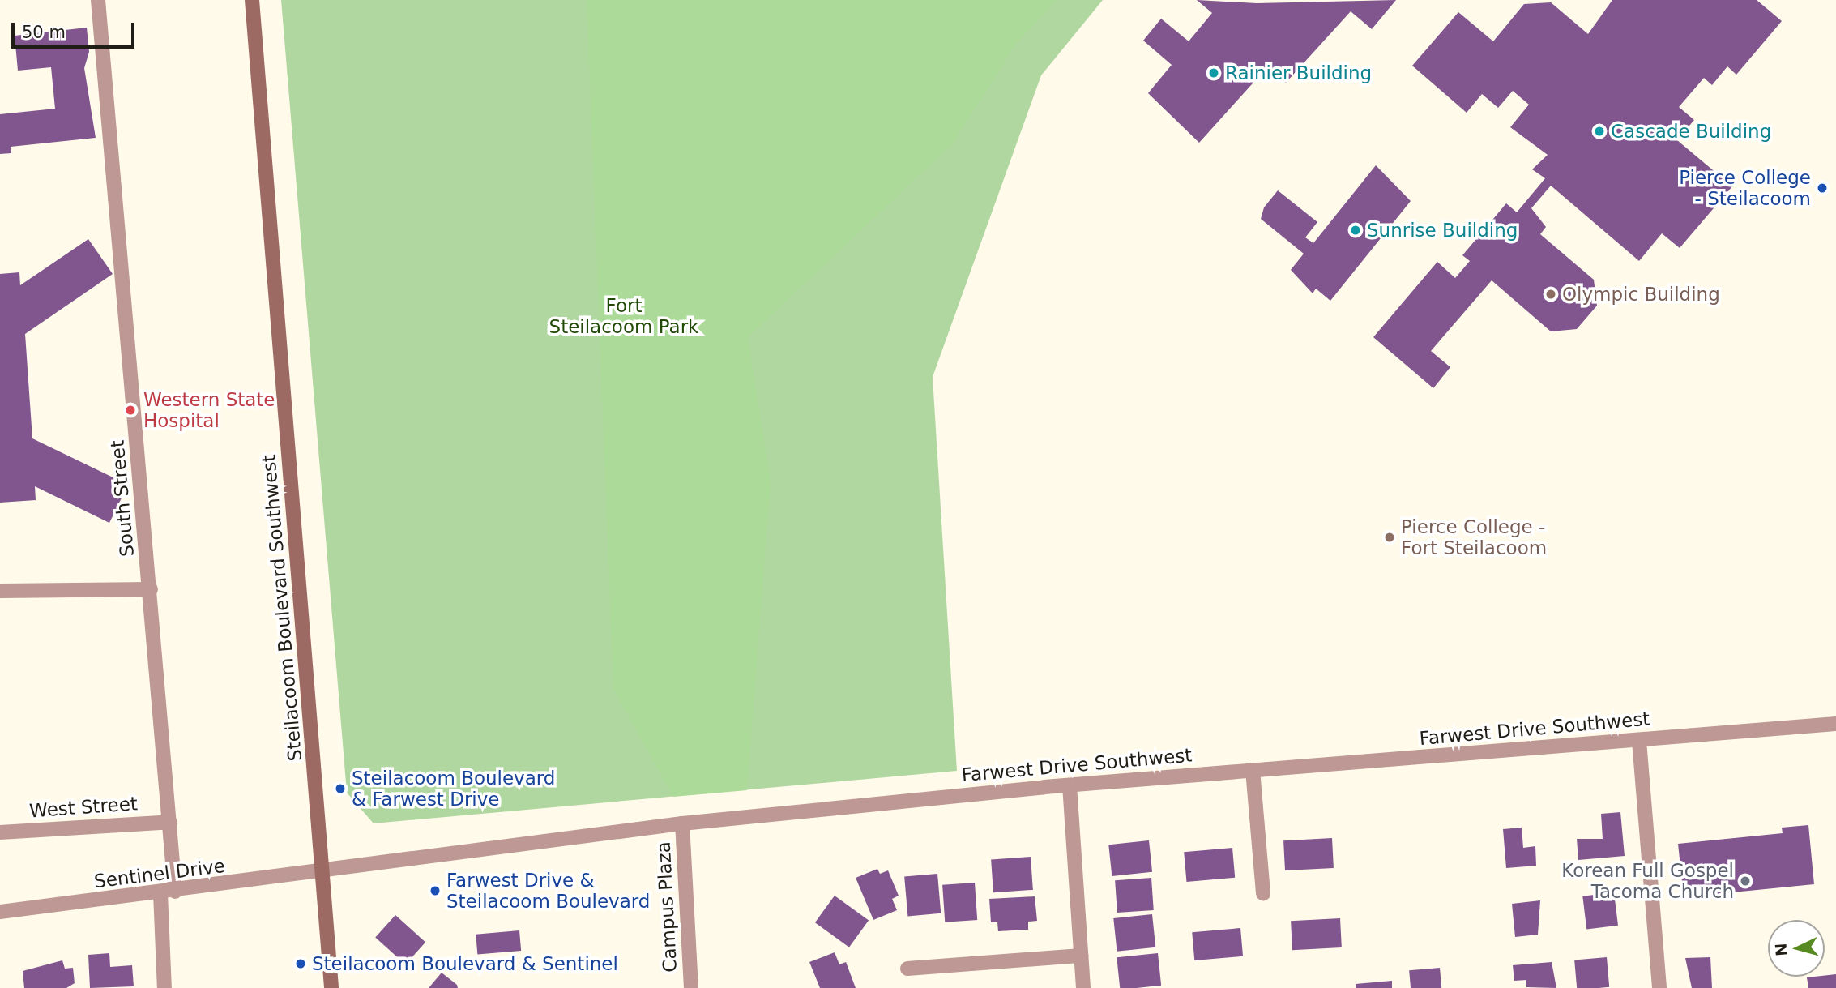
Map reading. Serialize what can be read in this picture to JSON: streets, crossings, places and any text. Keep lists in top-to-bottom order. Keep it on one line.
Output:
{"streets":{"main road":["Steilacoom Boulevard Southwest"],"street":["South Street","Farwest Drive Southwest","West Street","Sentinel Drive","Campus Plaza"]},"crossings":[["South Street","West Street"],["South Street","Sentinel Drive"],["Steilacoom Boulevard Southwest","Farwest Drive Southwest"],["Steilacoom Boulevard Southwest","Sentinel Drive"],["Farwest Drive Southwest","Sentinel Drive"],["Farwest Drive Southwest","Campus Plaza"]],"parks":["Fort Steilacoom Park"],"places":["Rainier Building","Cascade Building","Pierce College - Steilacoom","Sunrise Building","Olympic Building","Western State Hospital","Pierce College - Fort Steilacoom","Steilacoom Boulevard & Farwest Drive","Korean Full Gospel Tacoma Church","Farwest Drive & Steilacoom Boulevard","Steilacoom Boulevard & Sentinel"],"scale_bar":"50 m","north":"left"}
